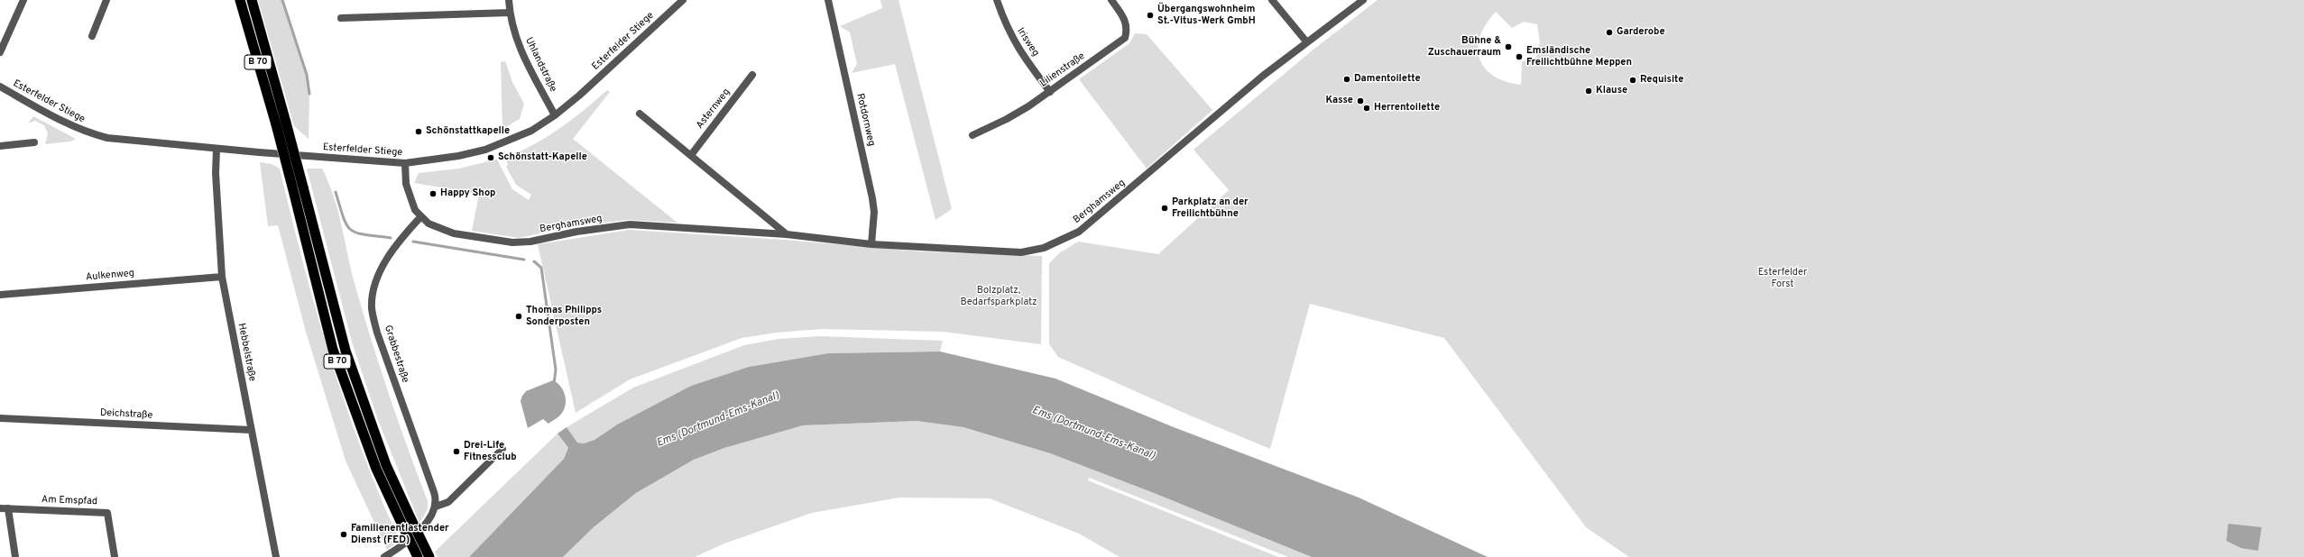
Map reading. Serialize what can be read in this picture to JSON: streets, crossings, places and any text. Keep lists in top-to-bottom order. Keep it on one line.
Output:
{"streets":{"highway":["B 70"],"street":["Esterfelder Stiege","Irisweg","Uhlandstraße","Lilienstraße","Asternweg","Rotdornweg","Berghamsweg","Aulkenweg","Hebbelstraße","Grabbestraße","Deichstraße","Am Emspfad"]},"crossings":[["Esterfelder Stiege","Uhlandstraße"],["Esterfelder Stiege","Hebbelstraße"],["Irisweg","Lilienstraße"],["Rotdornweg","Berghamsweg"],["Berghamsweg","Grabbestraße"],["Aulkenweg","Hebbelstraße"],["Hebbelstraße","Deichstraße"]],"water":["Ems (Dortmund-Ems-Kanal)"],"parks":["Esterfelder Forst","Bolzplatz, Bedarfsparkplatz"],"places":["Übergangswohnheim St.-Vitus-Werk GmbH","Garderobe","Bühne & Zuschauerraum","Emsländische Freilichtbühne Meppen","Damentoilette","Requisite","Klause","Kasse","Herrentoilette","Schönstattkapelle","Schönstatt-Kapelle","Happy Shop","Parkplatz an der Freilichtbühne","Thomas Philipps Sonderposten","Drei-Life Fitnessclub","Familienentlastender Dienst (FED)"]}
